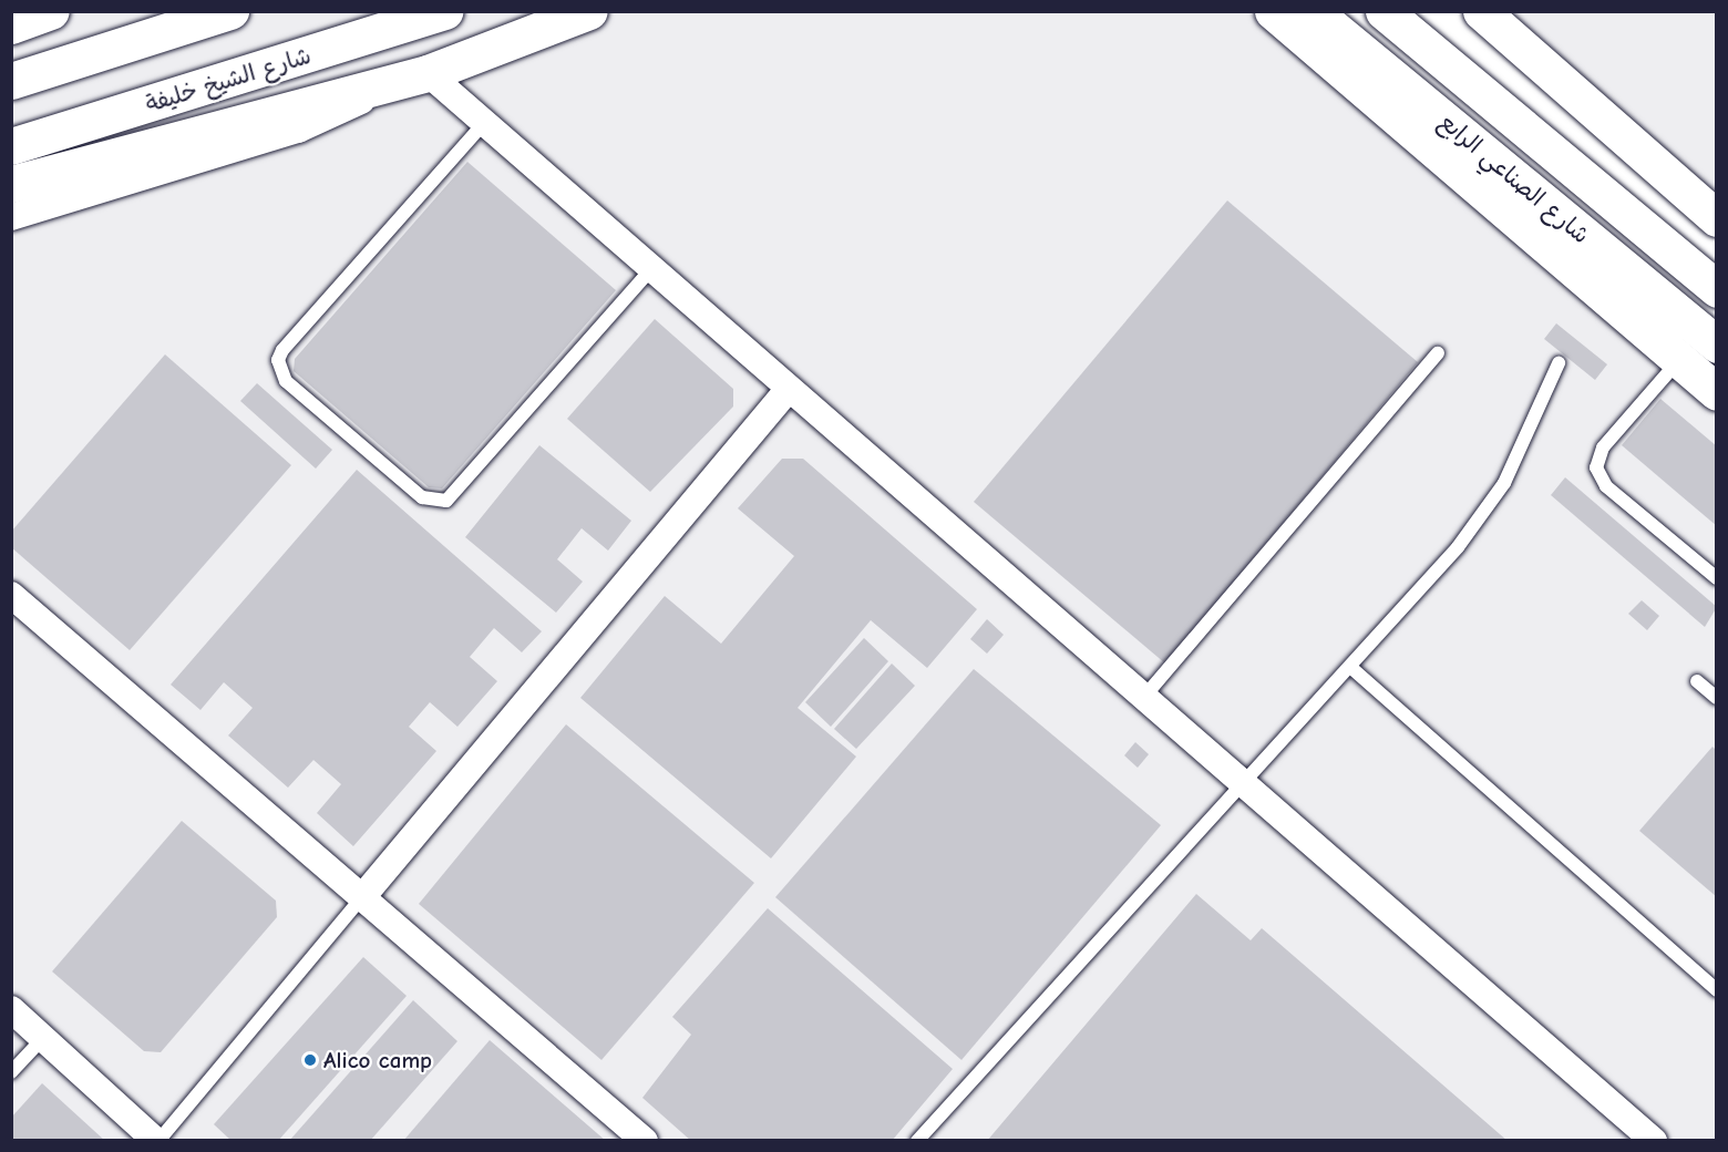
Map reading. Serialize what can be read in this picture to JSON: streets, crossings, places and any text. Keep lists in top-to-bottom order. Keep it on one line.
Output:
{"streets":{"main road":["شارع الشيخ خليفة","شارع الصناعي الرابع"]},"places":["Alico camp"]}
